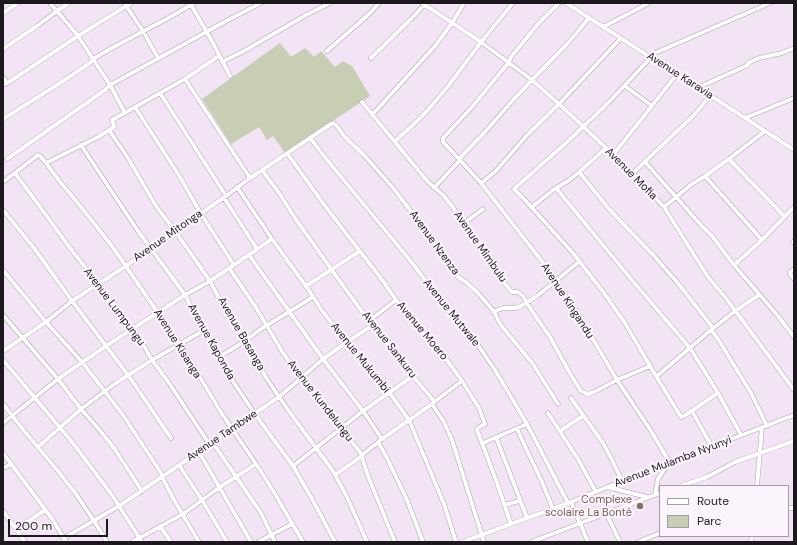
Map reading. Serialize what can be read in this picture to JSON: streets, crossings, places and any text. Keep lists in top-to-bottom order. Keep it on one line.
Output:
{"streets":{"street":["Avenue Karavia","Avenue Mofia","Avenue Mitonga","Avenue Nzenza","Avenue Mimbulu","Avenue Kingandu","Avenue Lumpungu","Avenue Mutwale","Avenue Moero","Avenue Basanga","Avenue Kaponda","Avenue Kisanga","Avenue Sankuru","Avenue Mukumbi","Avenue Kundelungu","Avenue Tambwe","Avenue Mulamba Nyunyi"]},"crossings":[["Avenue Mofia","Avenue Kingandu"],["Avenue Mitonga","Avenue Nzenza"],["Avenue Mitonga","Avenue Lumpungu"],["Avenue Mitonga","Avenue Mutwale"],["Avenue Mitonga","Avenue Moero"],["Avenue Mitonga","Avenue Basanga"],["Avenue Mitonga","Avenue Kaponda"],["Avenue Mitonga","Avenue Kisanga"],["Avenue Mitonga","Avenue Sankuru"],["Avenue Mitonga","Avenue Mukumbi"],["Avenue Mimbulu","Avenue Kingandu"],["Avenue Kingandu","Avenue Mulamba Nyunyi"],["Avenue Lumpungu","Avenue Kisanga"],["Avenue Lumpungu","Avenue Tambwe"],["Avenue Mutwale","Avenue Mulamba Nyunyi"],["Avenue Moero","Avenue Mulamba Nyunyi"],["Avenue Basanga","Avenue Tambwe"],["Avenue Kaponda","Avenue Tambwe"],["Avenue Kisanga","Avenue Tambwe"],["Avenue Sankuru","Avenue Tambwe"],["Avenue Sankuru","Avenue Mulamba Nyunyi"],["Avenue Mukumbi","Avenue Tambwe"],["Avenue Kundelungu","Avenue Tambwe"]],"places":["Complexe scolaire La Bonté"],"legend":["Route","Parc"],"scale_bar":"200 m"}
